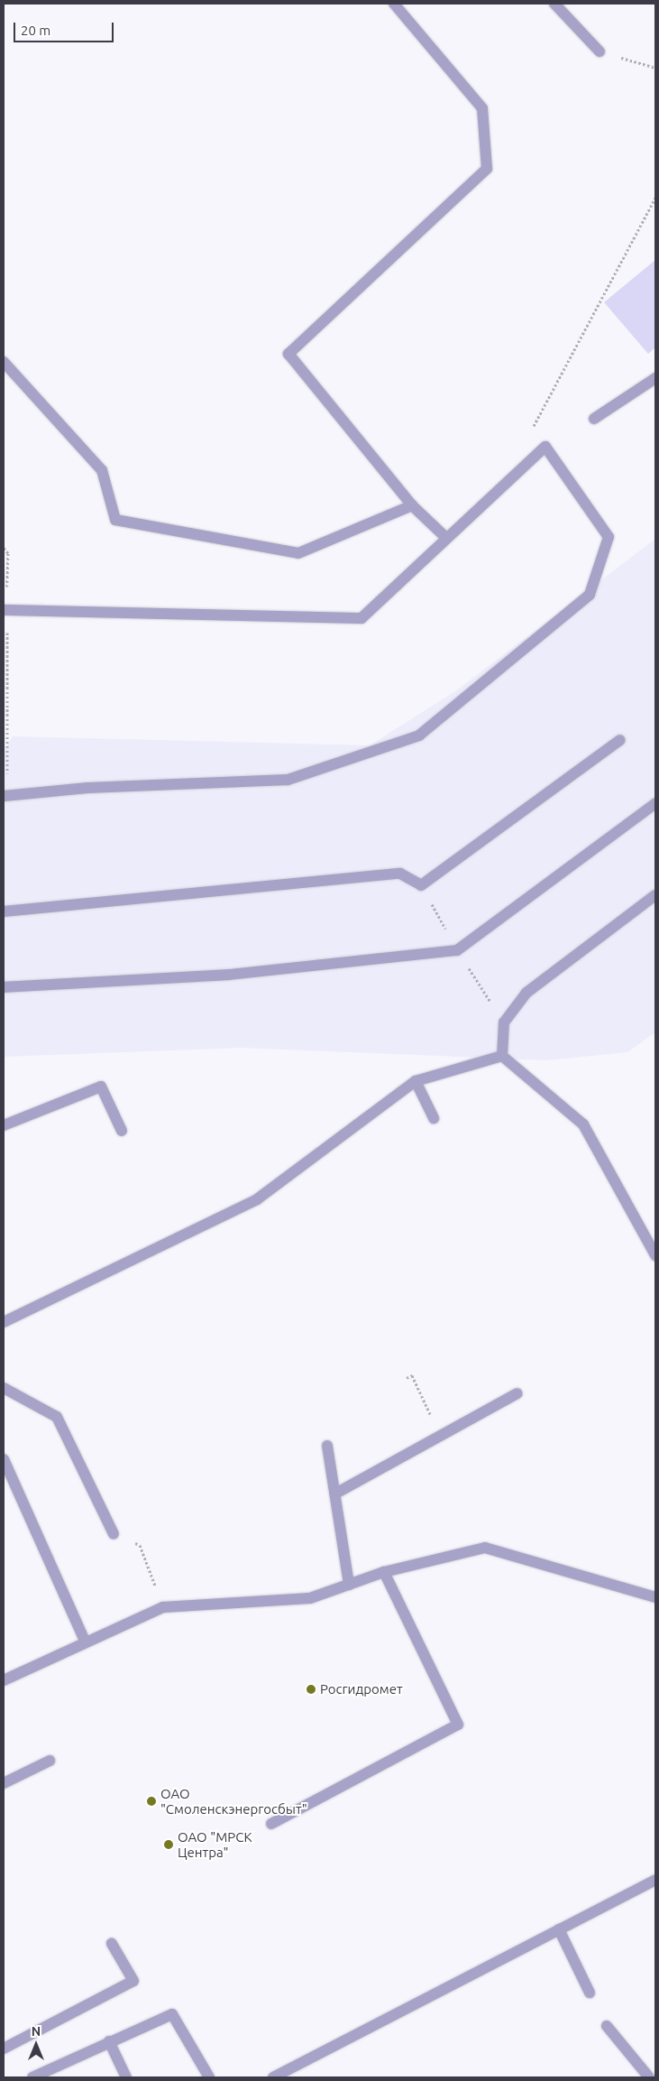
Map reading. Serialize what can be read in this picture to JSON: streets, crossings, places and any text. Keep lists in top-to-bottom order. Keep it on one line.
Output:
{"places":["Росгидромет","ОАО \"Смоленскэнергосбыт\"","ОАО \"МРСК Центра\""],"scale_bar":"20 m","north":"top"}
